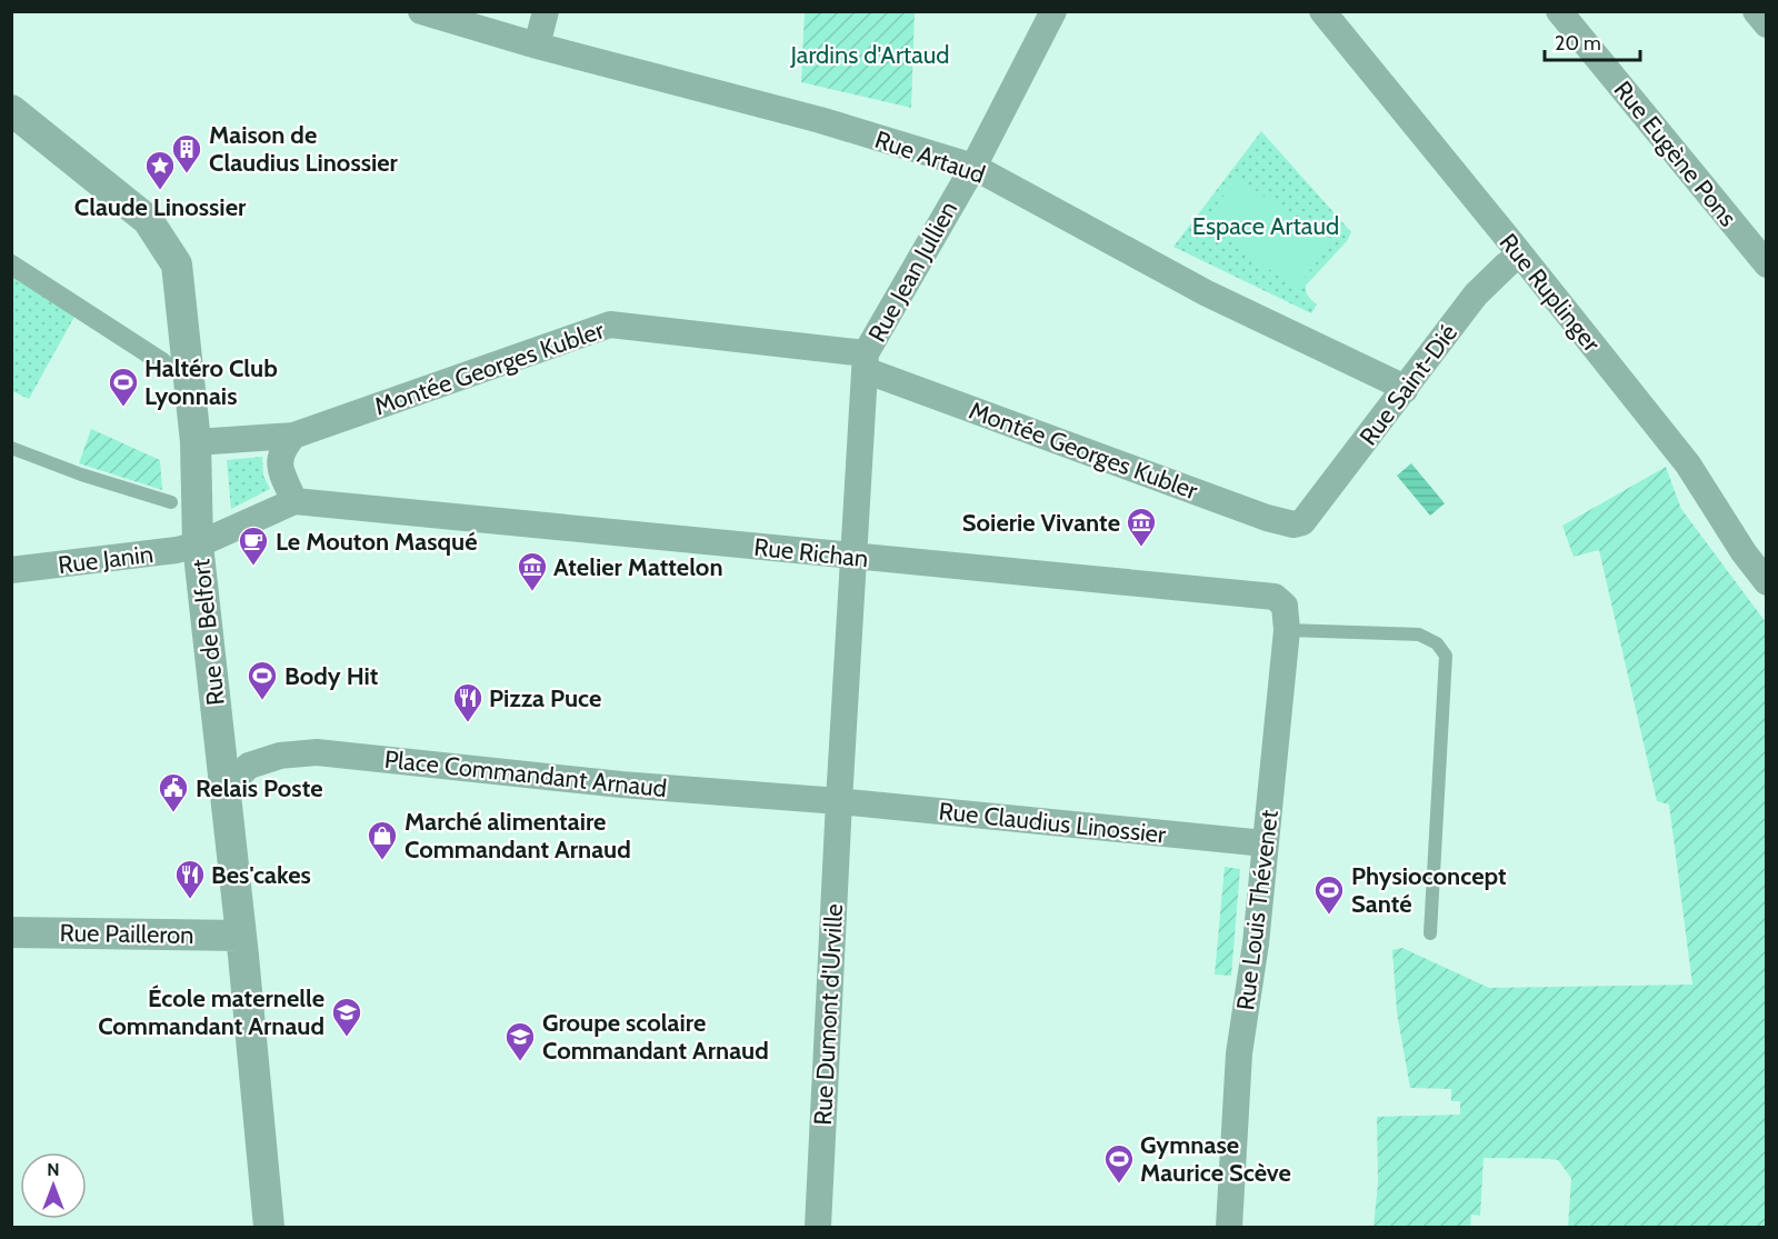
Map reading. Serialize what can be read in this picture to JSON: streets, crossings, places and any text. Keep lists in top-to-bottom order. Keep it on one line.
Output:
{"streets":{"street":["Rue Eugène Pons","Rue Artaud","Rue Jean Jullien","Rue Ruplinger","Montée Georges Kubler","Rue Saint-Dié","Rue Richan","Rue Janin","Rue de Belfort","Place Commandant Arnaud","Rue Claudius Linossier","Rue Louis Thévenet","Rue Pailleron","Rue Dumont d'Urville"]},"crossings":[["Rue Artaud","Rue Jean Jullien"],["Rue Artaud","Rue Saint-Dié"],["Rue Jean Jullien","Montée Georges Kubler"],["Rue Jean Jullien","Rue Dumont d'Urville"],["Rue Ruplinger","Rue Saint-Dié"],["Montée Georges Kubler","Rue Saint-Dié"],["Montée Georges Kubler","Rue de Belfort"],["Montée Georges Kubler","Rue Dumont d'Urville"],["Rue Richan","Rue Janin"],["Rue Richan","Rue de Belfort"],["Rue Richan","Rue Louis Thévenet"],["Rue Richan","Rue Dumont d'Urville"],["Rue Janin","Rue de Belfort"],["Rue de Belfort","Place Commandant Arnaud"],["Rue de Belfort","Rue Pailleron"],["Place Commandant Arnaud","Rue Claudius Linossier"],["Place Commandant Arnaud","Rue Dumont d'Urville"],["Rue Claudius Linossier","Rue Louis Thévenet"],["Rue Claudius Linossier","Rue Dumont d'Urville"]],"parks":["Jardins d'Artaud","Espace Artaud"],"places":{"building":["Maison de Claudius Linossier"],"place":["Claude Linossier"],"sports":["Haltéro Club Lyonnais","Body Hit","Physioconcept Santé","Gymnase Maurice Scève"],"museum":["Soierie Vivante","Atelier Mattelon"],"cafe":["Le Mouton Masqué"],"restaurant":["Pizza Puce","Bes'cakes"],"public building":["Relais Poste"],"shop":["Marché alimentaire Commandant Arnaud"],"school or university":["École maternelle Commandant Arnaud","Groupe scolaire Commandant Arnaud"]},"scale_bar":"20 m","north":"top"}
